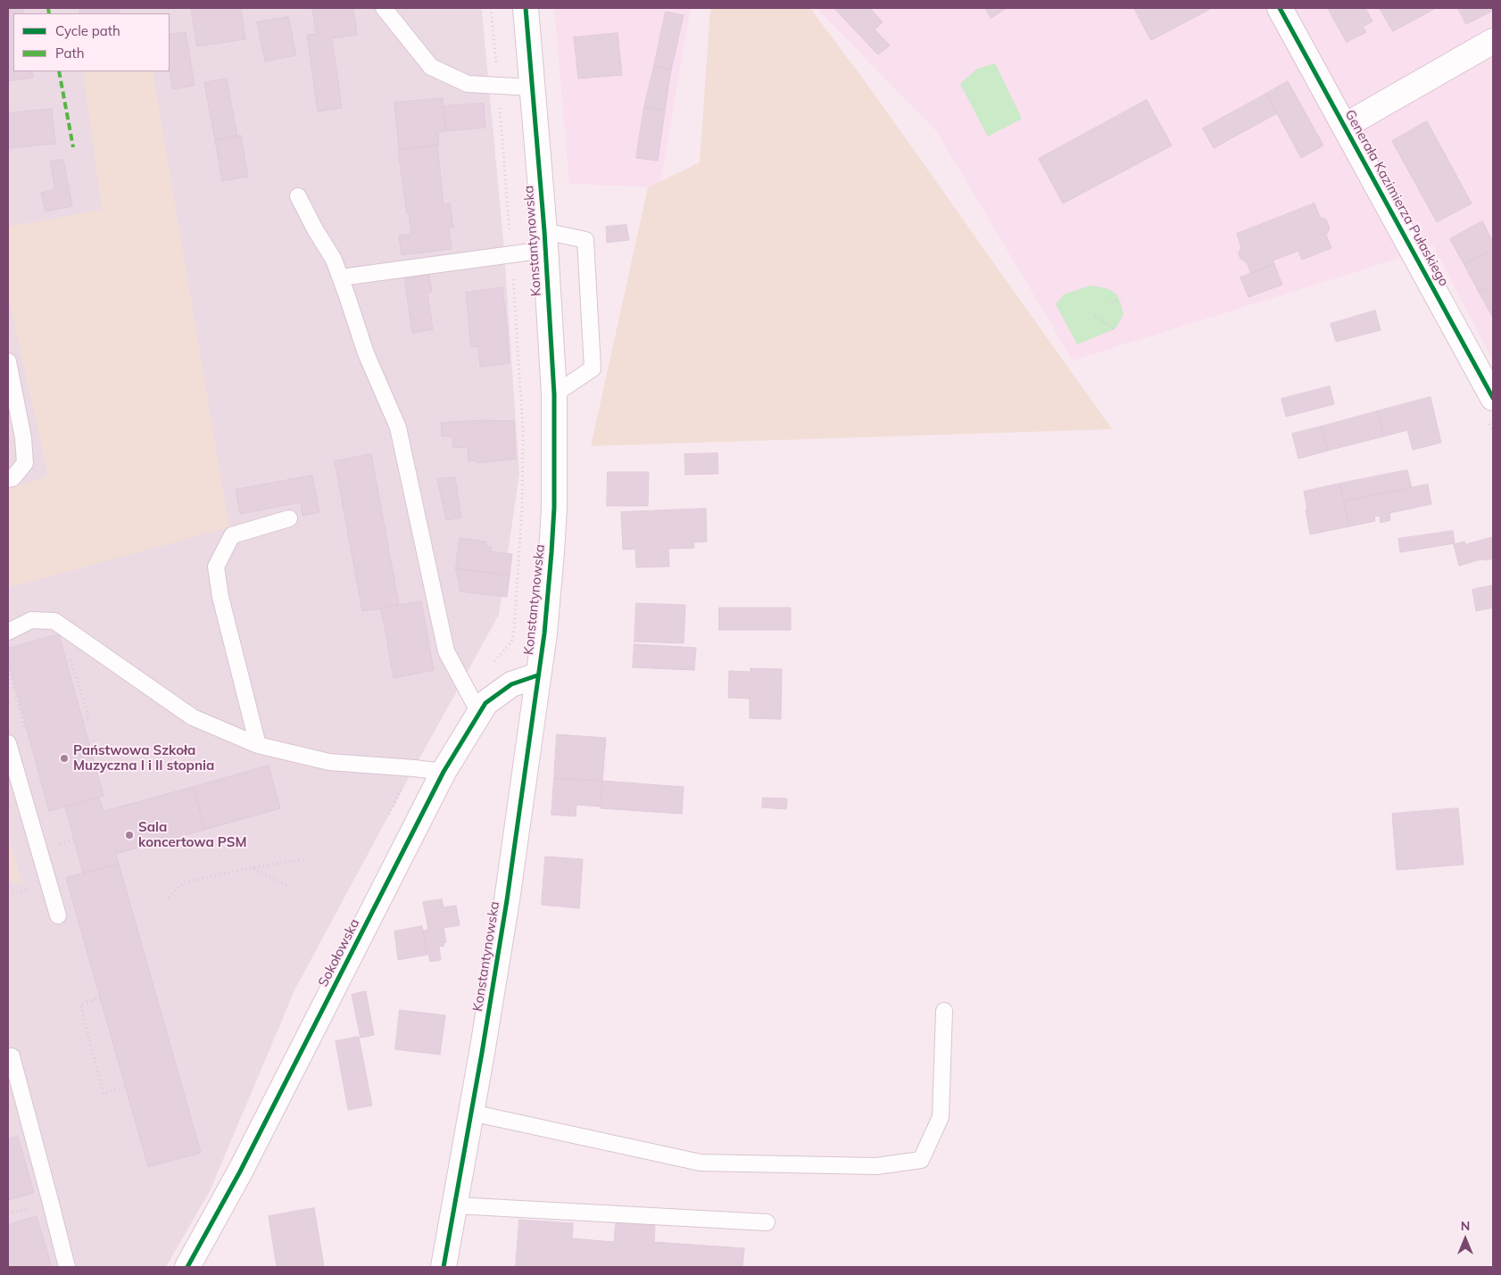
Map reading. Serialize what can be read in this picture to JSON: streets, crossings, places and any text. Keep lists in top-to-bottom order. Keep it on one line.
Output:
{"streets":{"street":["Generała Kazimierza Pułaskiego","Konstantynowska","Sokołowska"]},"crossings":[["Konstantynowska","Sokołowska"]],"places":["Państwowa Szkoła Muzyczna I i II stopnia","Sala koncertowa PSM"],"legend":["Cycle path","Path"],"north":"top"}
